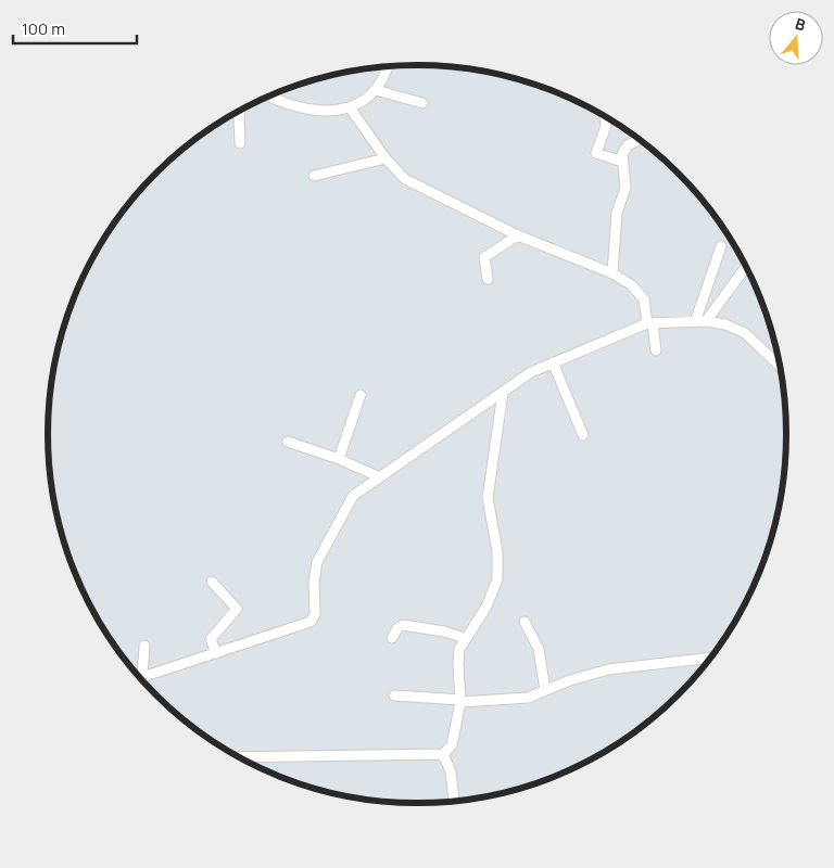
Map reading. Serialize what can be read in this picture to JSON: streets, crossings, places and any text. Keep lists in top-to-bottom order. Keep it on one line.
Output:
{"scale_bar":"100 m","north":"top"}
